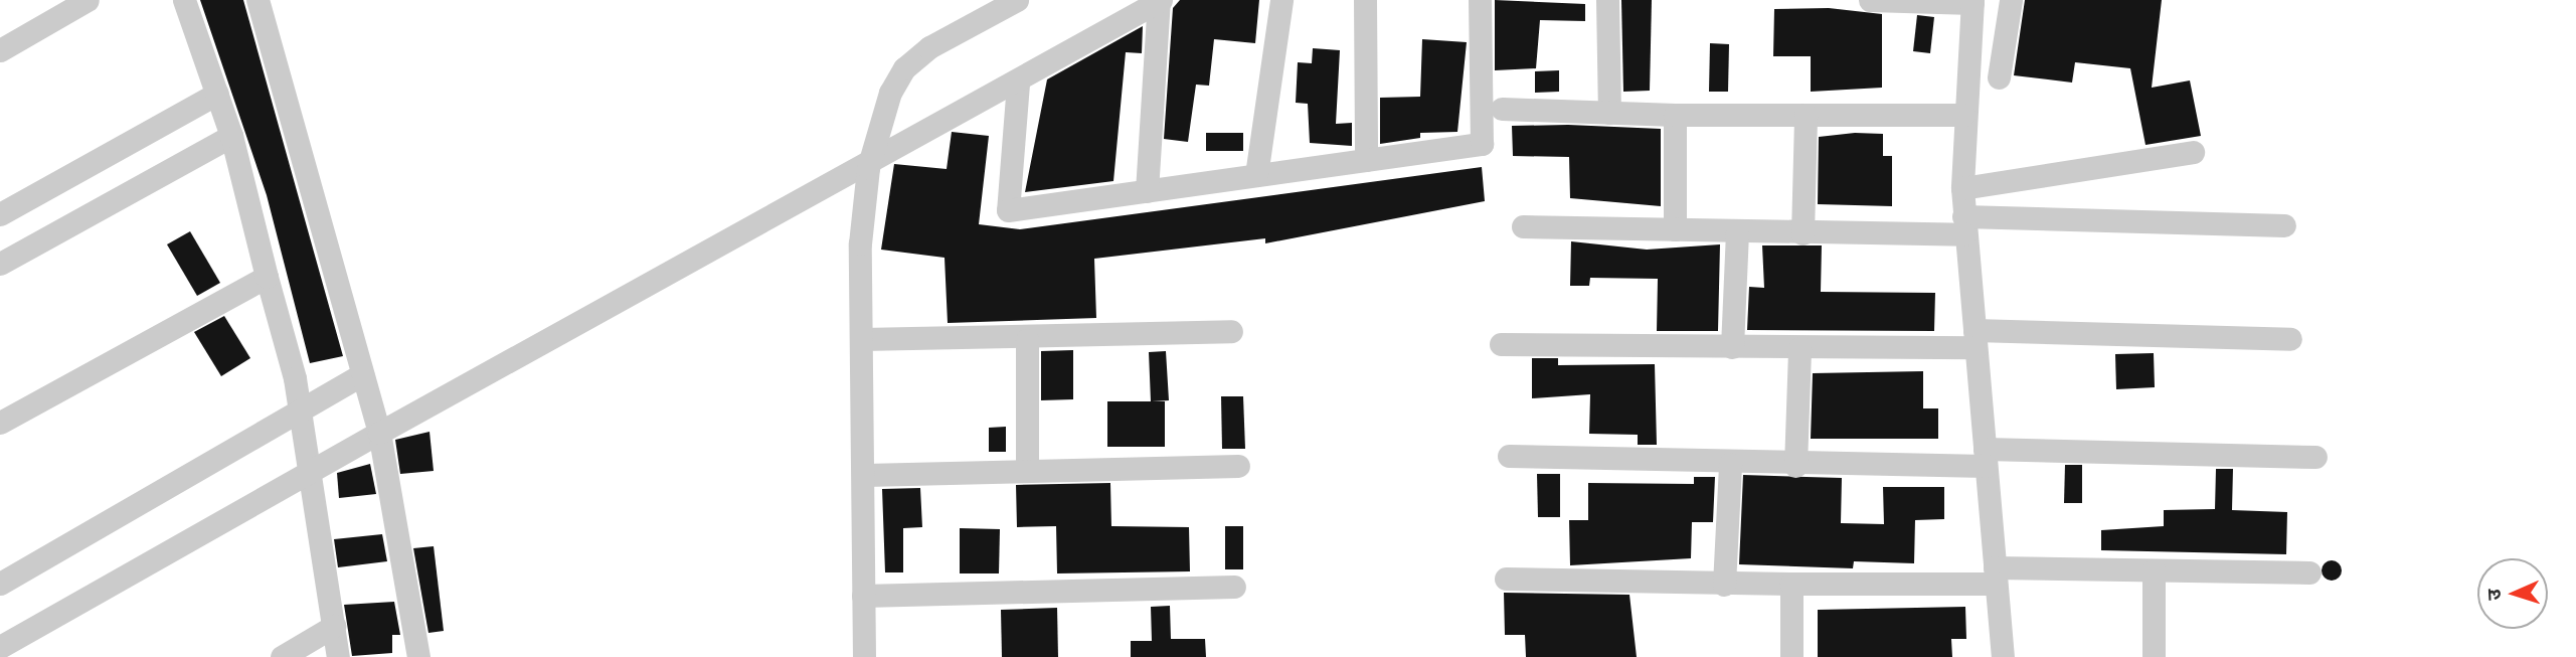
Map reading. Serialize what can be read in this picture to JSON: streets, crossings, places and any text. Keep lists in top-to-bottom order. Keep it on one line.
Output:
{"north":"left"}
